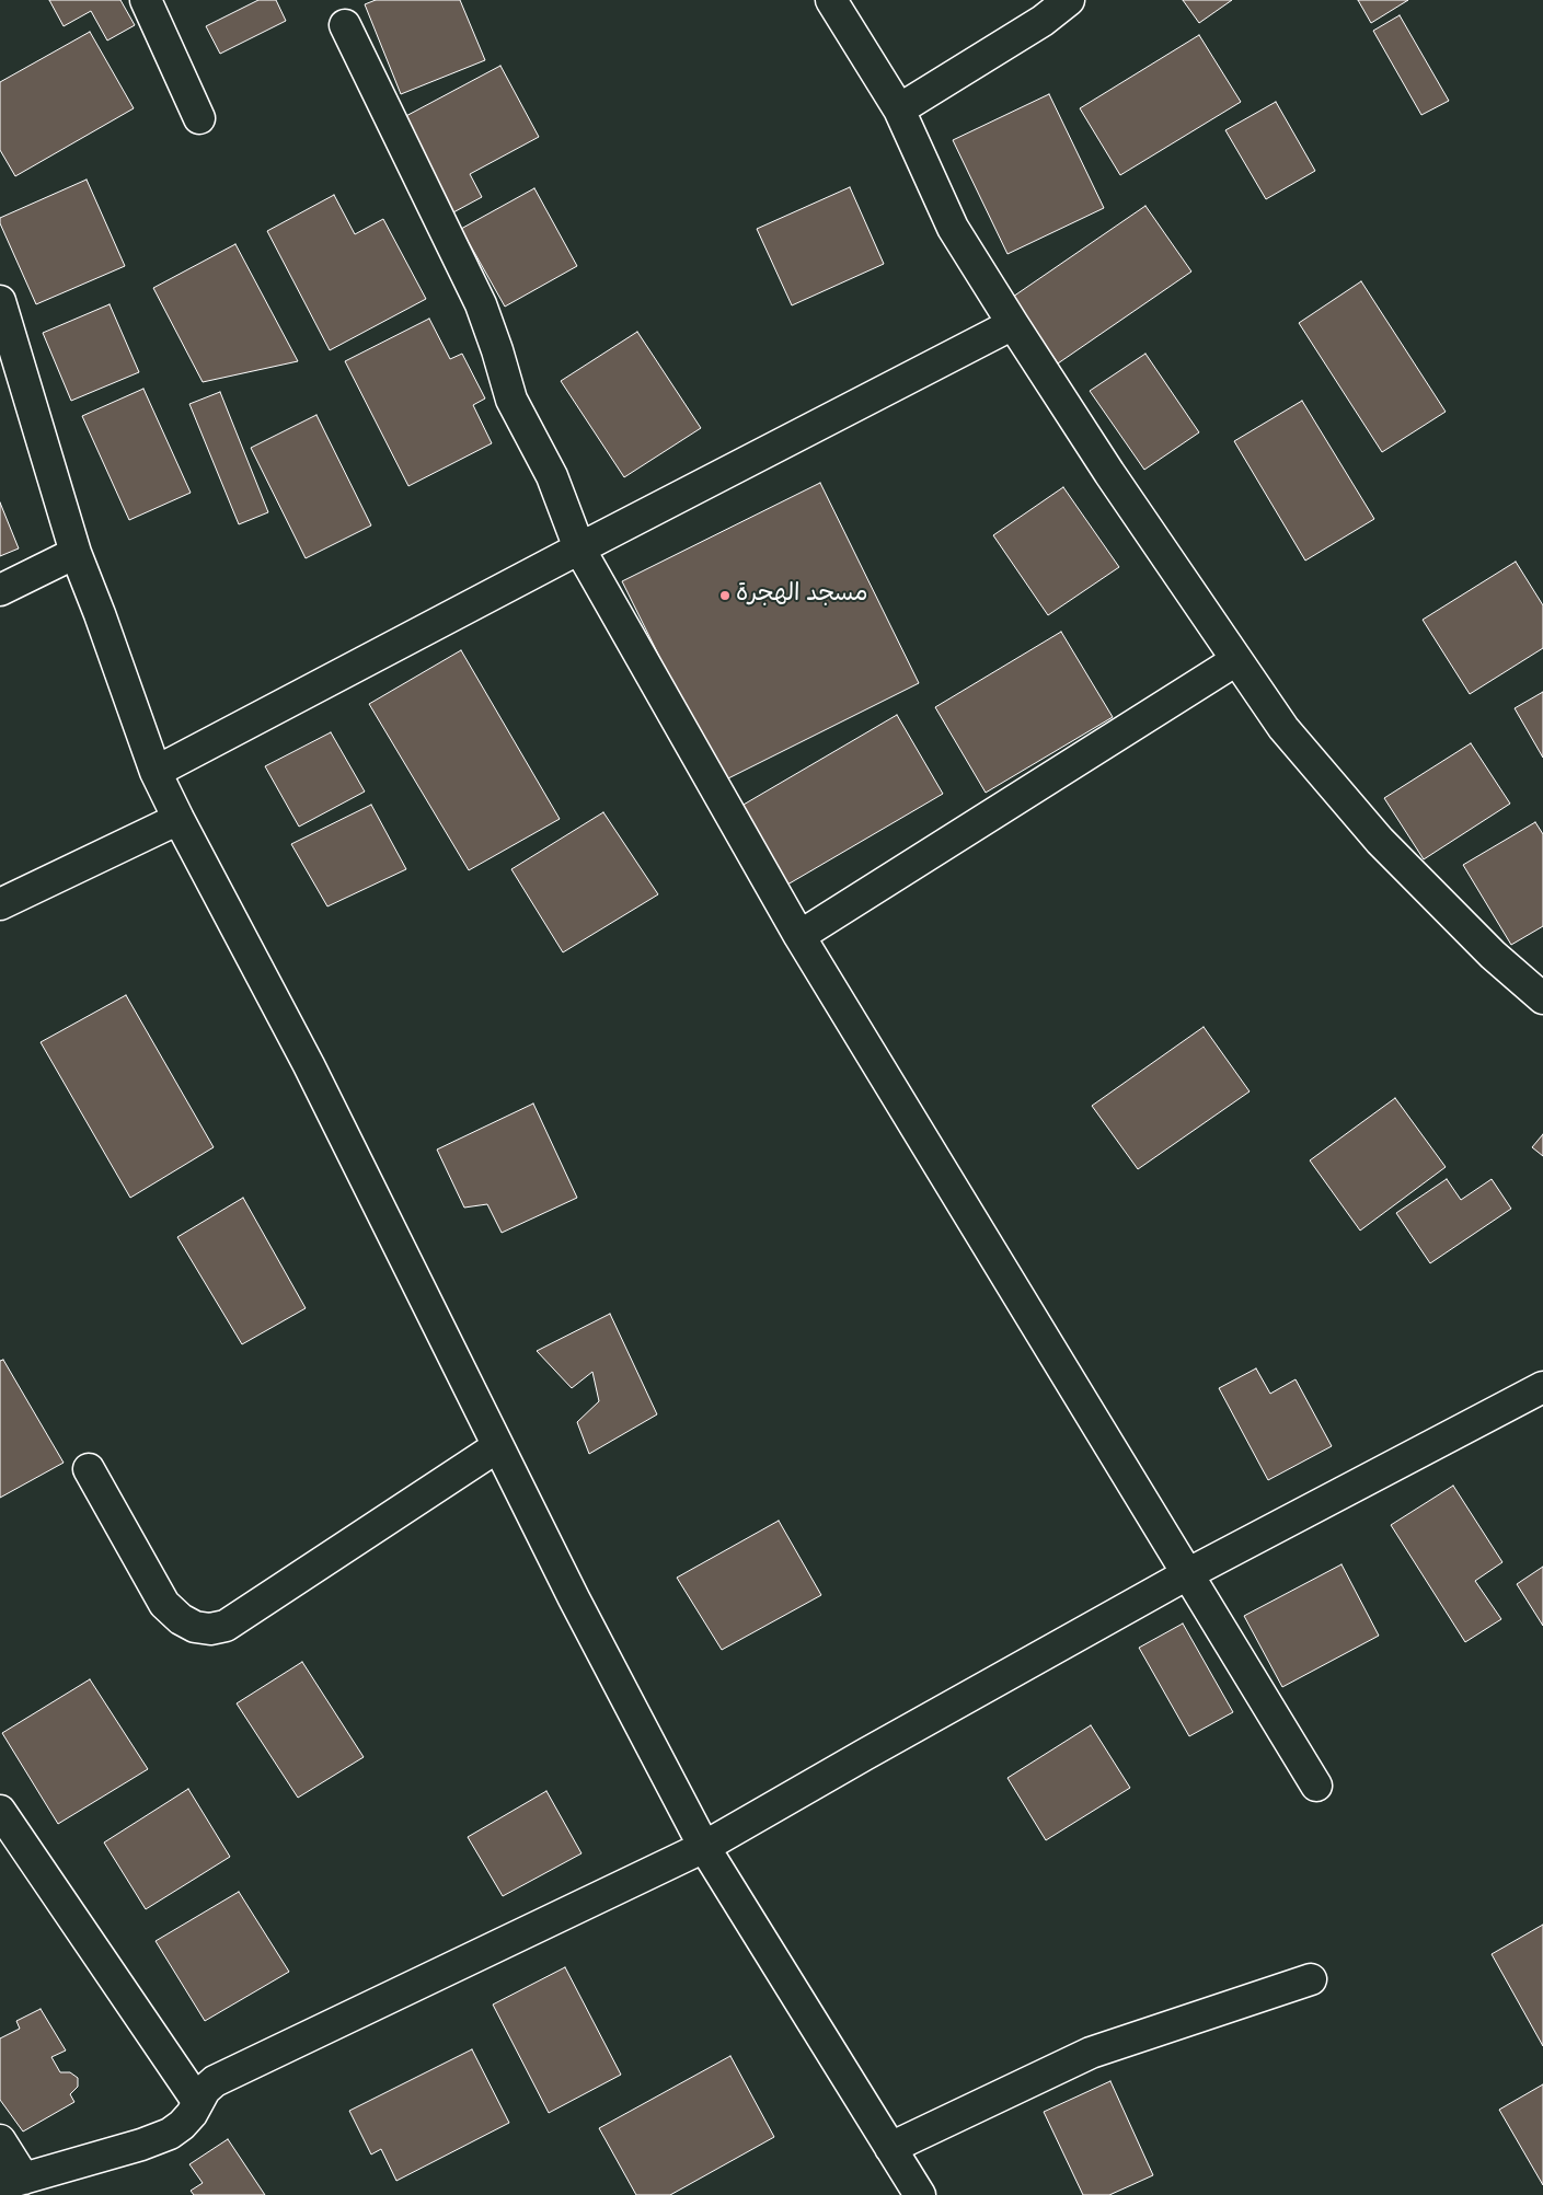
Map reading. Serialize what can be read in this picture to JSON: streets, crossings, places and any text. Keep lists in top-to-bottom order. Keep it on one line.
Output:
{"places":["مسجد الهجرة"]}
